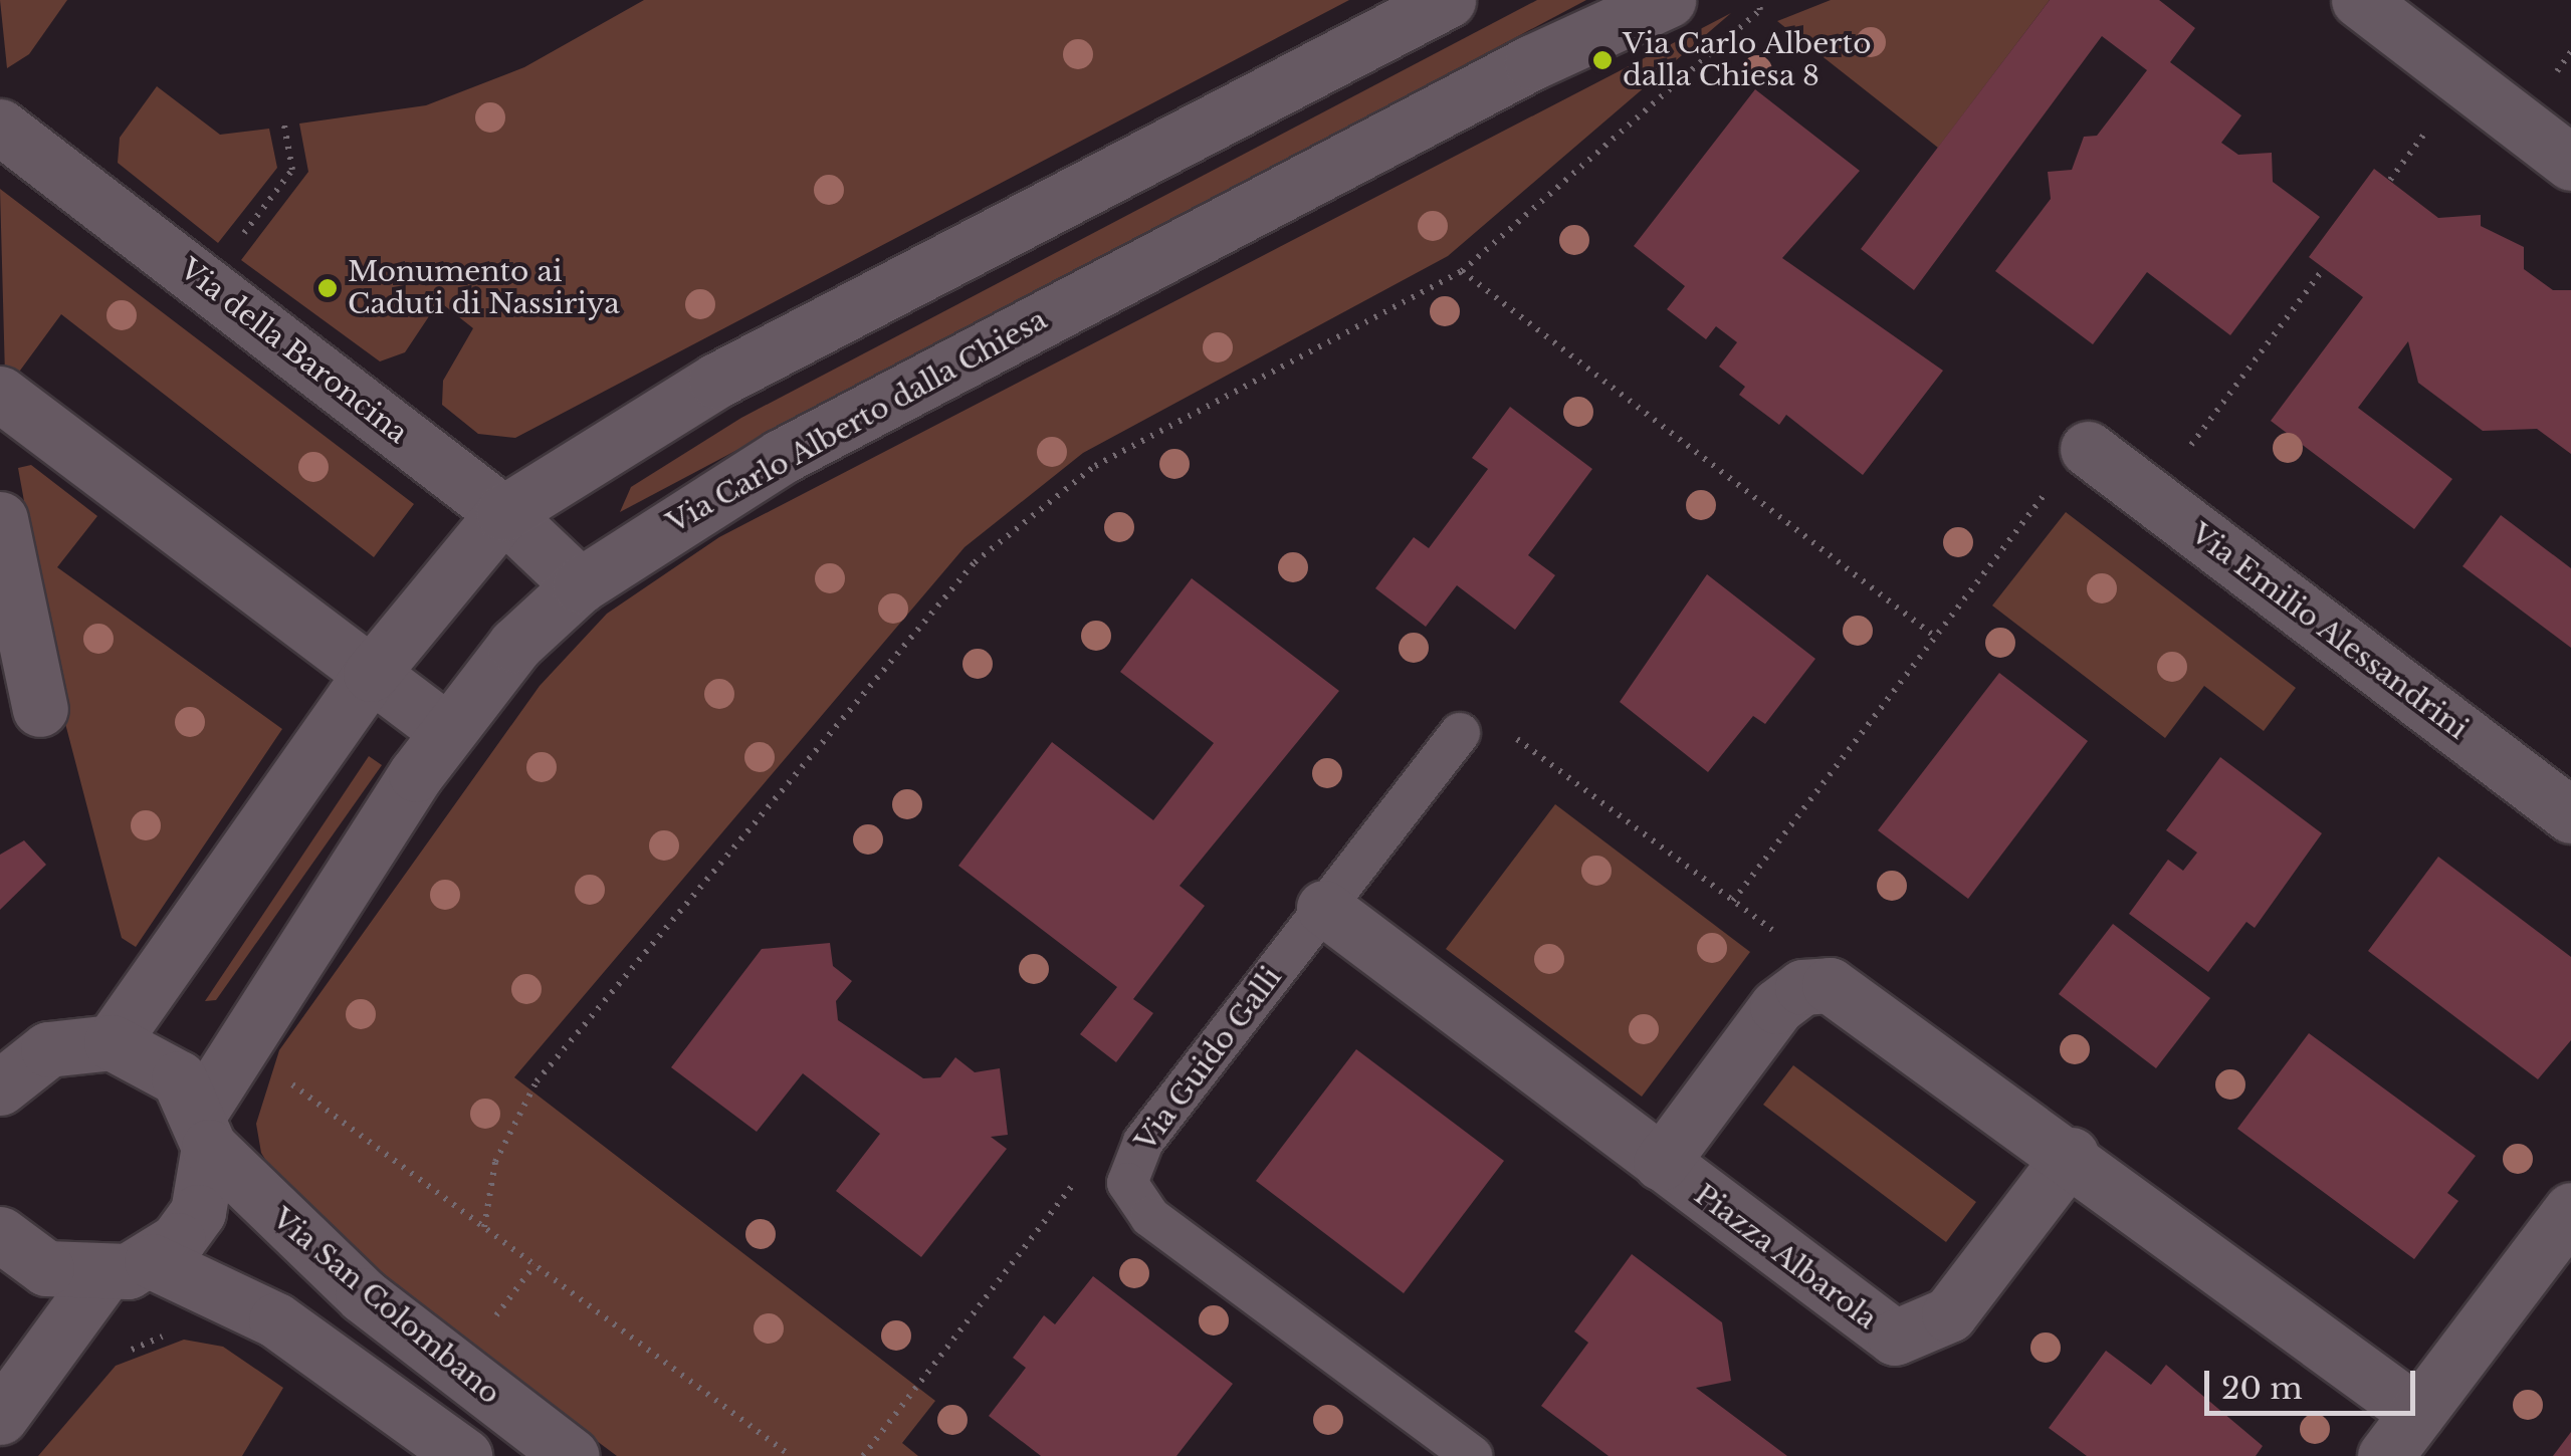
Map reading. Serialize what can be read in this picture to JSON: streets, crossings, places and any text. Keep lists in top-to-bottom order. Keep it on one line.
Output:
{"streets":{"street":["Via della Baroncina","Via Carlo Alberto dalla Chiesa","Via Emilio Alessandrini","Piazza Albarola","Via San Colombano"],"lane":["Via Guido Galli"]},"crossings":[["Via della Baroncina","Via Carlo Alberto dalla Chiesa"],["Via Carlo Alberto dalla Chiesa","Via San Colombano"],["Via Guido Galli","Piazza Albarola"]],"places":["Via Carlo Alberto dalla Chiesa 8","Monumento ai Caduti di Nassiriya"],"scale_bar":"20 m"}
